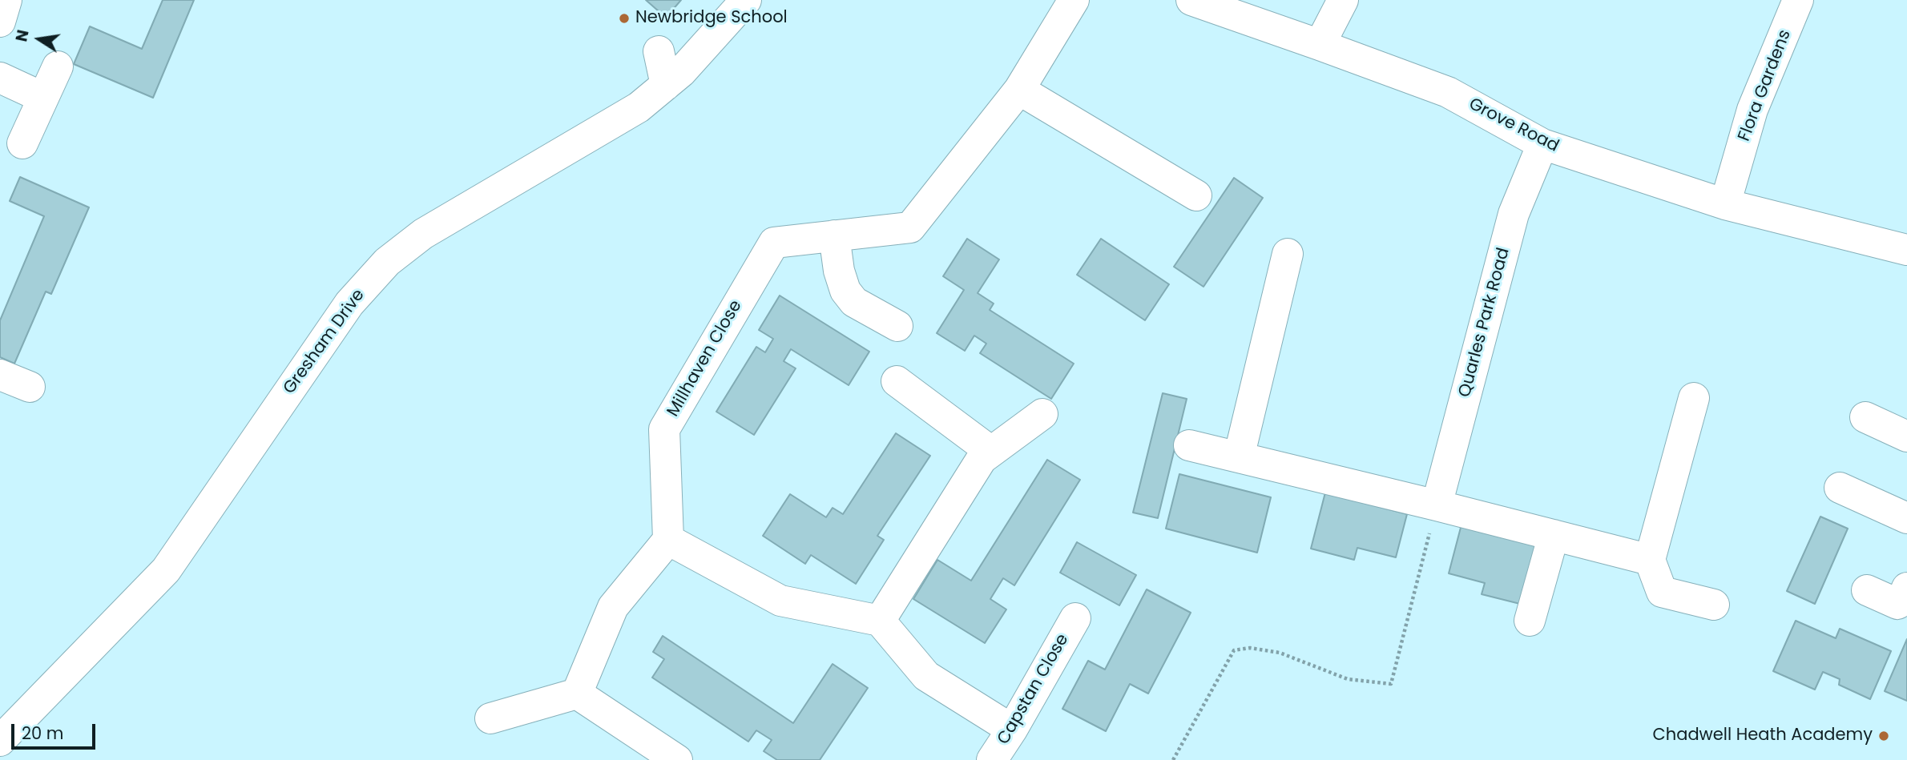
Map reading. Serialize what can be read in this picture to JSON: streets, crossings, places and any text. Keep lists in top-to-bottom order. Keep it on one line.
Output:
{"streets":{"street":["Flora Gardens","Grove Road","Quarles Park Road","Gresham Drive","Millhaven Close","Capstan Close"]},"crossings":[["Flora Gardens","Grove Road"],["Grove Road","Quarles Park Road"]],"places":["Newbridge School","Chadwell Heath Academy"],"scale_bar":"20 m","north":"left"}
